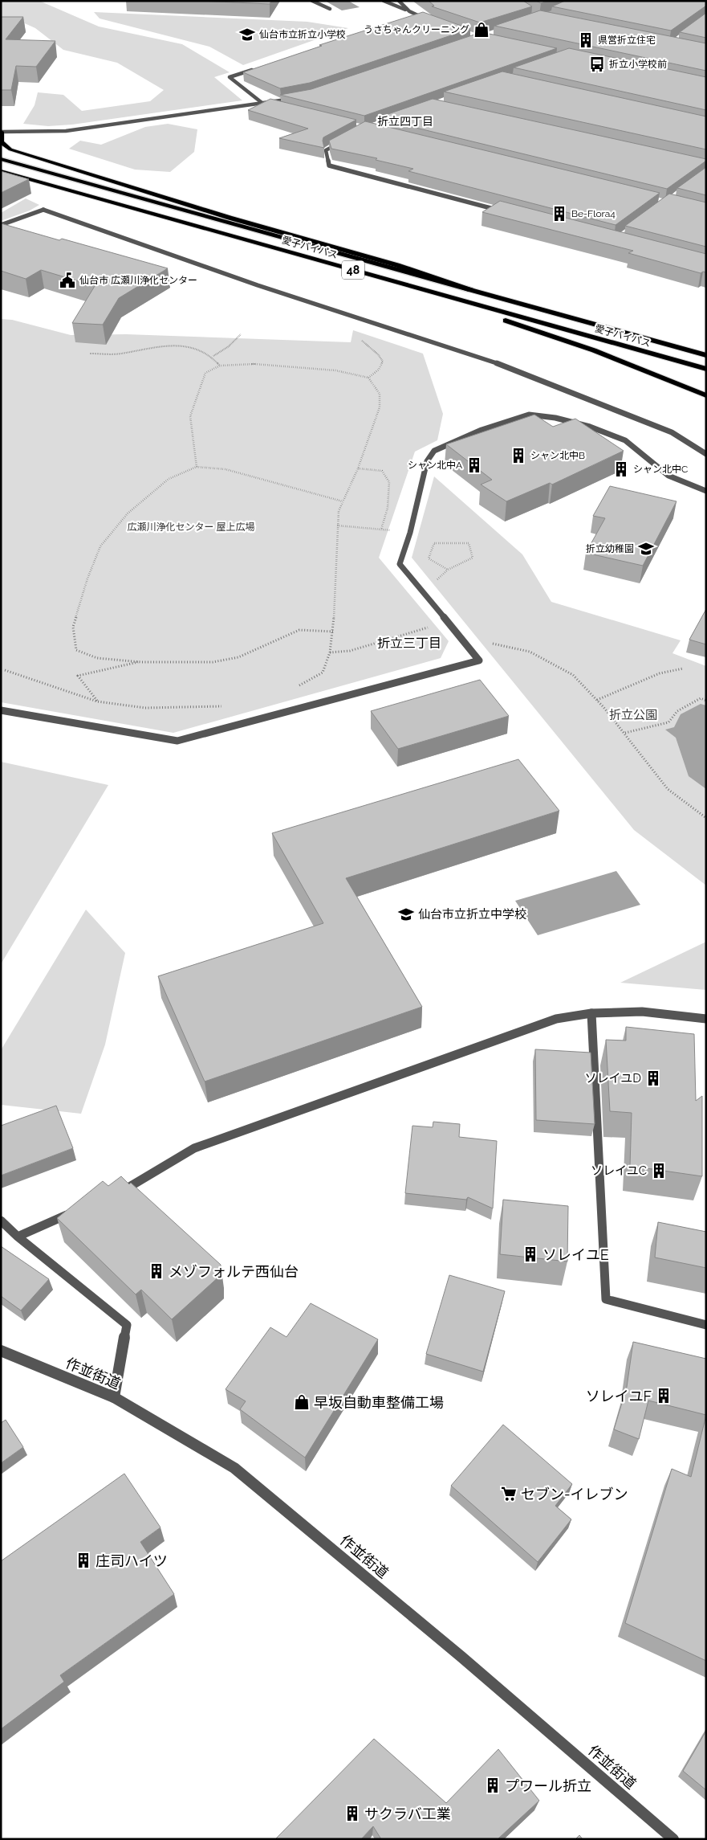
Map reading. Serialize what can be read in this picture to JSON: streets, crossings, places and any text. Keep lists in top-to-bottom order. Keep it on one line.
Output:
{"streets":{"highway":["愛子バイパス","48"],"street":["作並街道"]},"districts":["折立四丁目","折立三丁目"],"parks":["広瀬川浄化センター 屋上広場","折立公園"],"places":{"shop":["うさちゃんクリーニング","早坂自動車整備工場"],"school or university":["仙台市立折立小学校","折立幼稚園","仙台市立折立中学校"],"building":["県営折立住宅","Be-Flora4","シャン北中B","シャン北中A","シャン北中C","ソレイユD","ソレイユC","ソレイユE","メゾフォルテ西仙台","ソレイユF","庄司ハイツ","プワール折立","サクラバ工業"],"bus stop":["折立小学校前"],"public building":["仙台市 広瀬川浄化センター"],"supermarket":["セブン-イレブン"]}}
